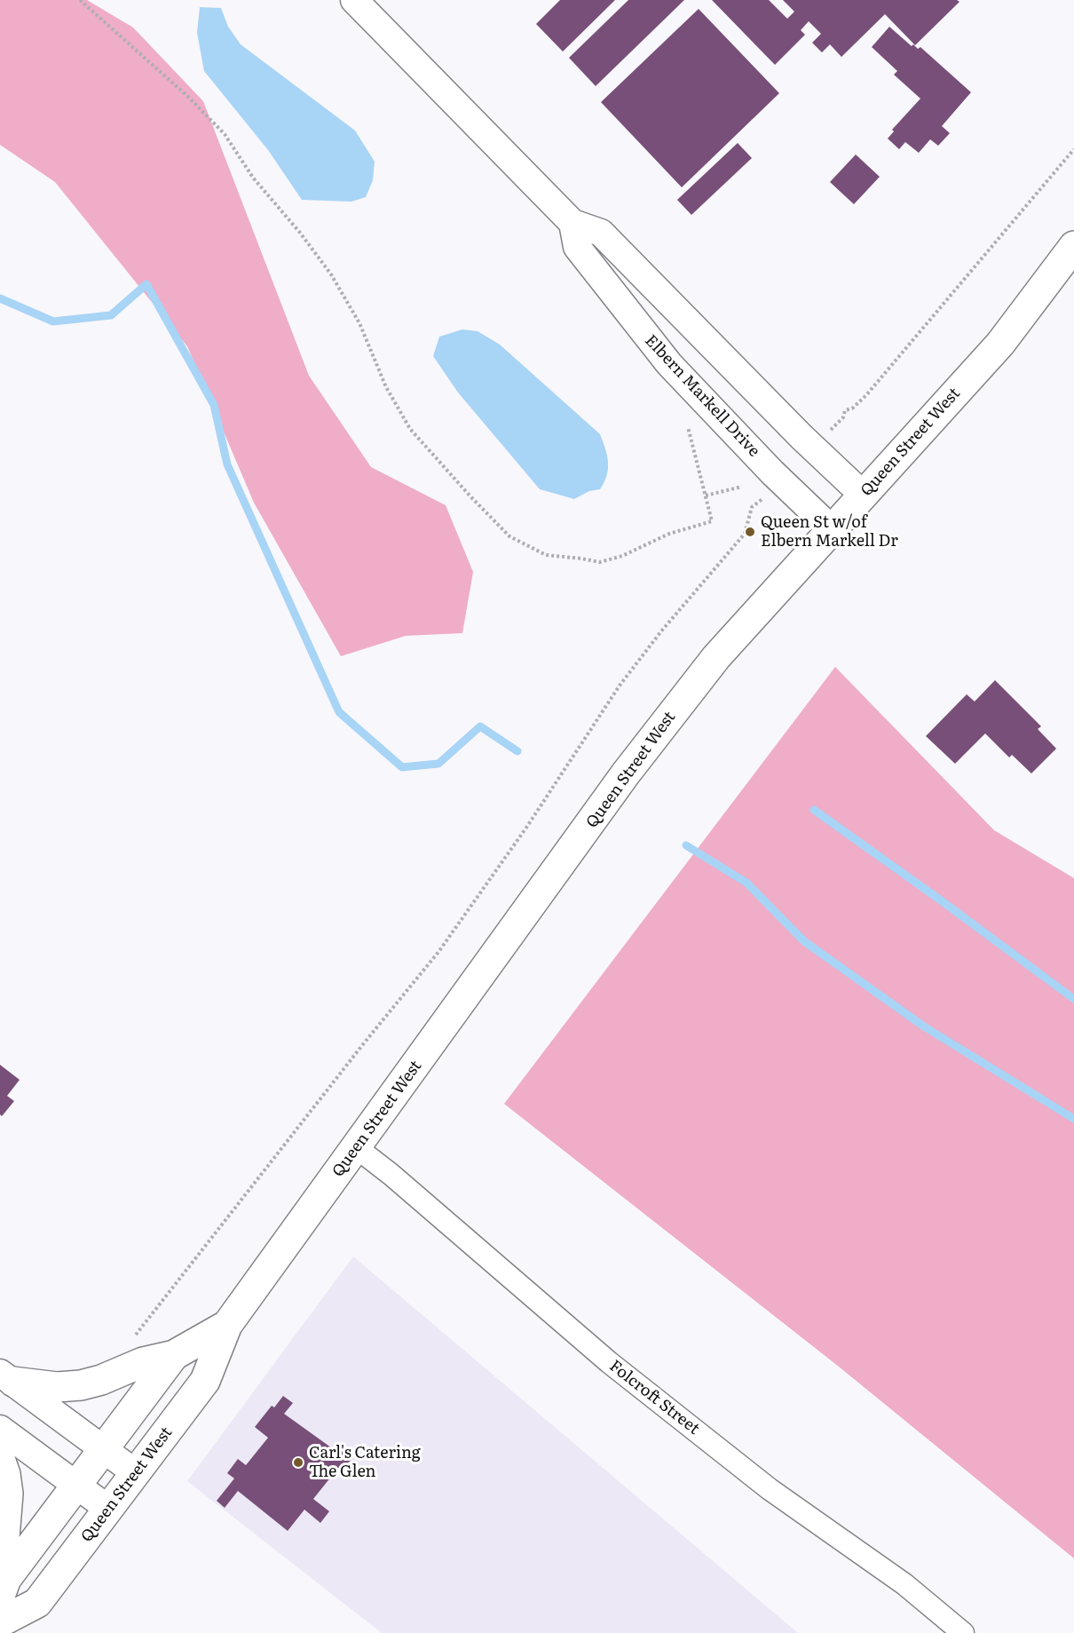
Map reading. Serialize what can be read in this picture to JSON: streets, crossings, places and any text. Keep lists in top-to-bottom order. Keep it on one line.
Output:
{"streets":{"main road":["Queen Street West"],"street":["Elbern Markell Drive","Folcroft Street"]},"crossings":[["Elbern Markell Drive","Queen Street West"],["Queen Street West","Folcroft Street"]],"places":["Queen St w/of Elbern Markell Dr","Carl's Catering The Glen"]}
